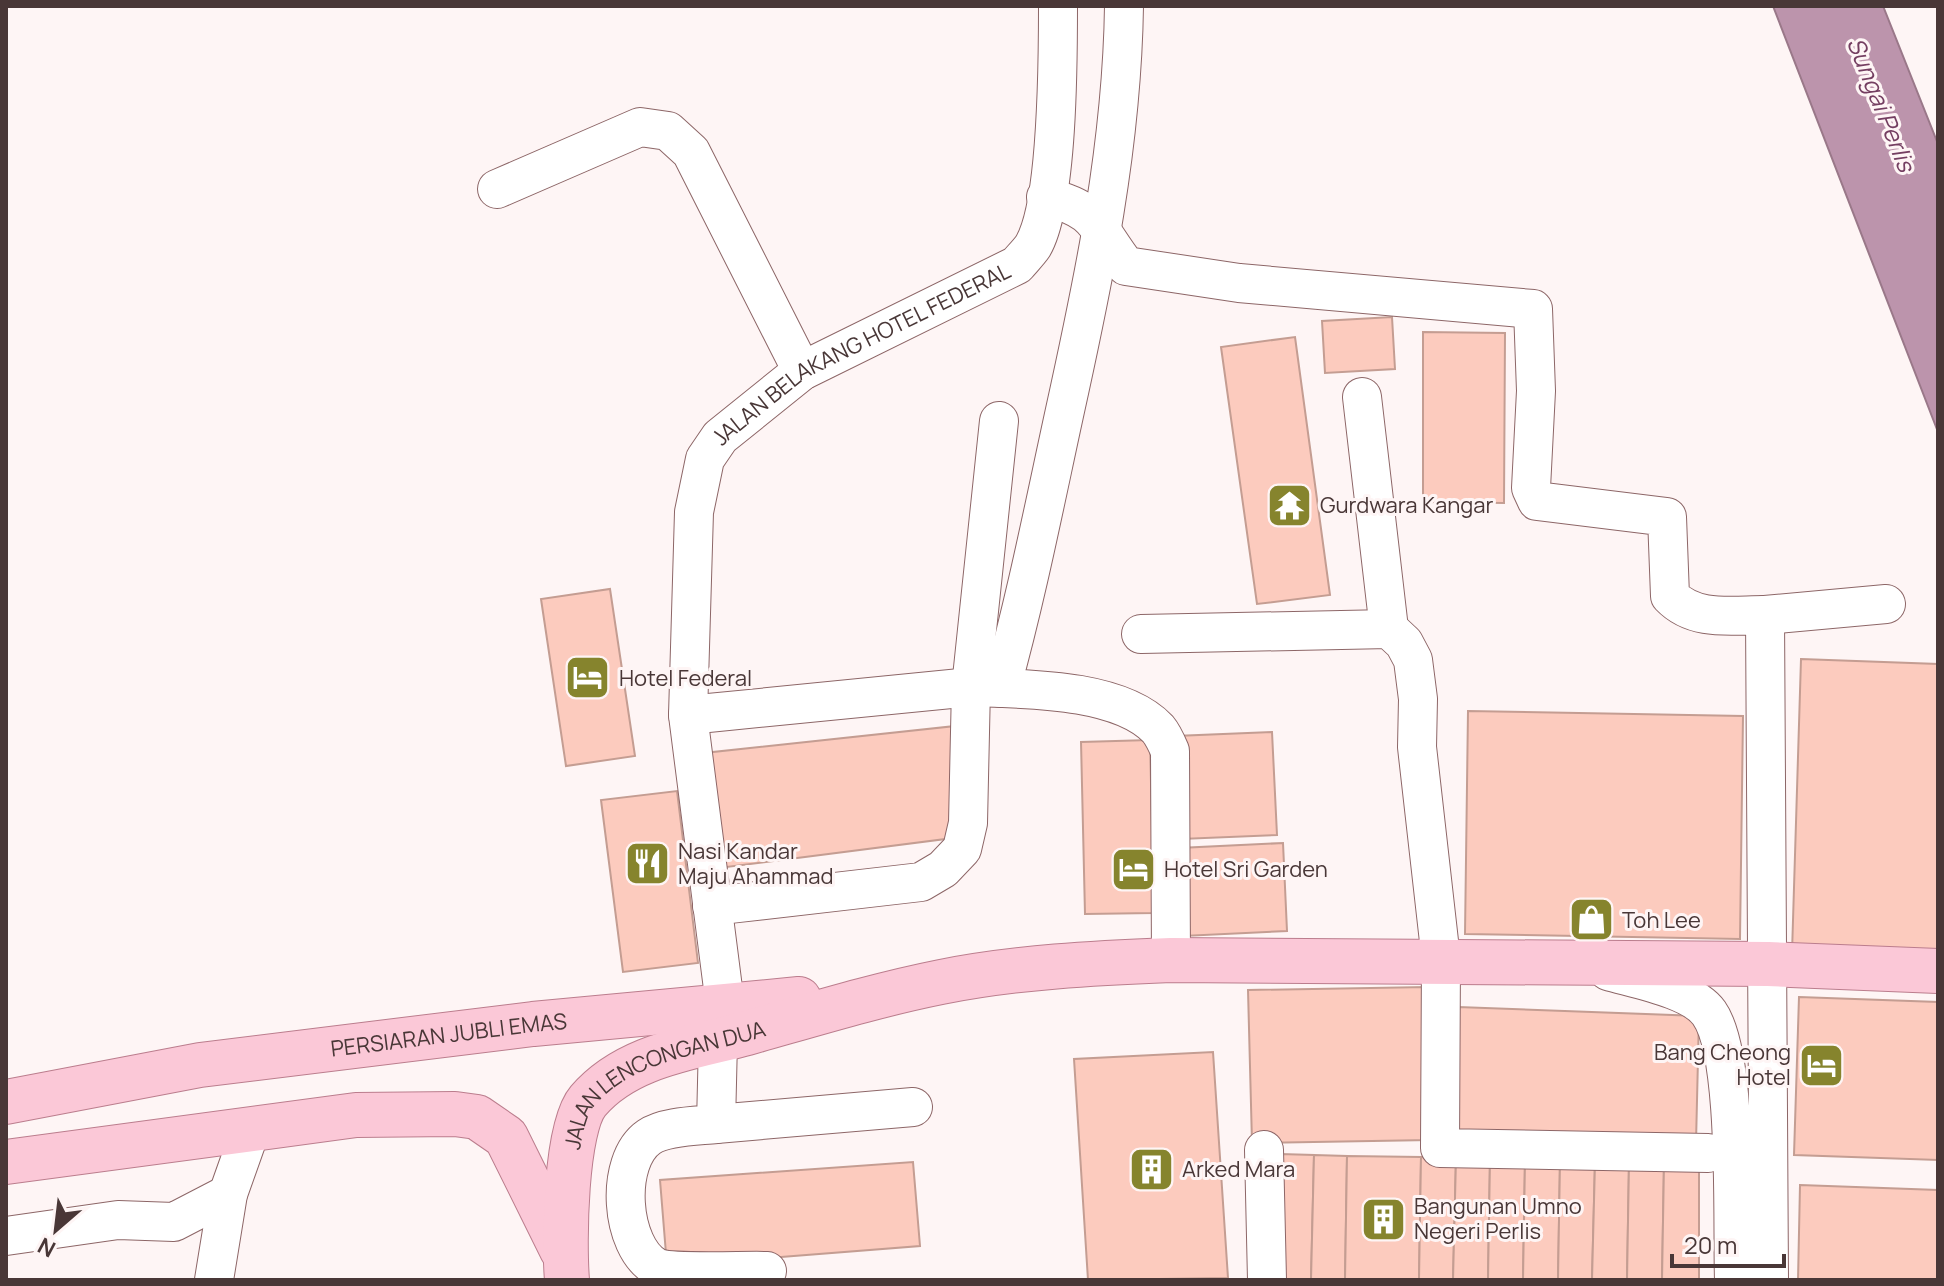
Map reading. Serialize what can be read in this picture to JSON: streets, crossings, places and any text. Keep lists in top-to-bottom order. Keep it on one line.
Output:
{"streets":{"main road":["PERSIARAN JUBLI EMAS","JALAN LENCONGAN DUA"],"street":["JALAN BELAKANG HOTEL FEDERAL"]},"crossings":[["JALAN BELAKANG HOTEL FEDERAL","PERSIARAN JUBLI EMAS"],["JALAN BELAKANG HOTEL FEDERAL","JALAN LENCONGAN DUA"],["PERSIARAN JUBLI EMAS","JALAN LENCONGAN DUA"]],"water":["Sungai Perlis"],"places":{"temple":["Gurdwara Kangar"],"hotel":["Hotel Federal","Hotel Sri Garden","Bang Cheong Hotel"],"restaurant":["Nasi Kandar Maju Ahammad"],"shop":["Toh Lee"],"building":["Arked Mara","Bangunan Umno Negeri Perlis"]},"scale_bar":"20 m","north":"bottom left"}
